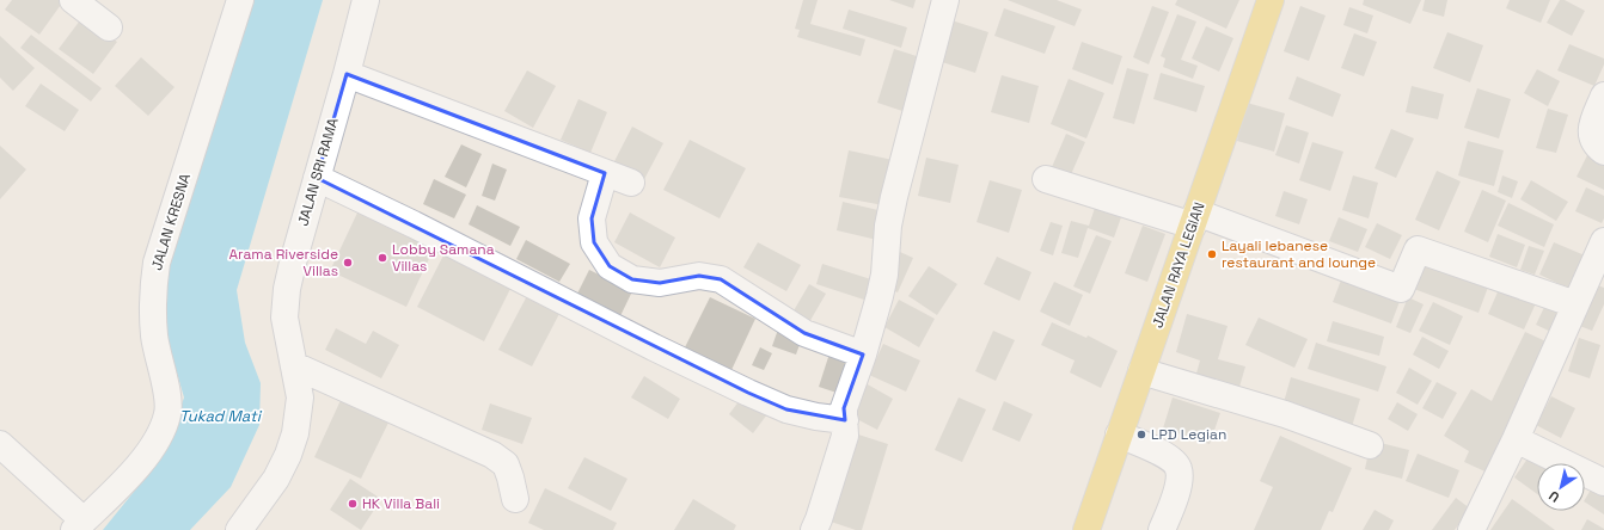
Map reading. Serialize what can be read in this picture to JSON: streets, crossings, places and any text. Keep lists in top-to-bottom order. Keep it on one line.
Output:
{"streets":{"main road":["JALAN RAYA LEGIAN"],"street":["JALAN SRI RAMA","JALAN KRESNA"]},"water":["Tukad Mati"],"places":["Layali lebanese restaurant and lounge","Lobby Samana Villas","Arama Riverside Villas","LPD Legian","HK Villa Bali"],"north":"bottom left"}
